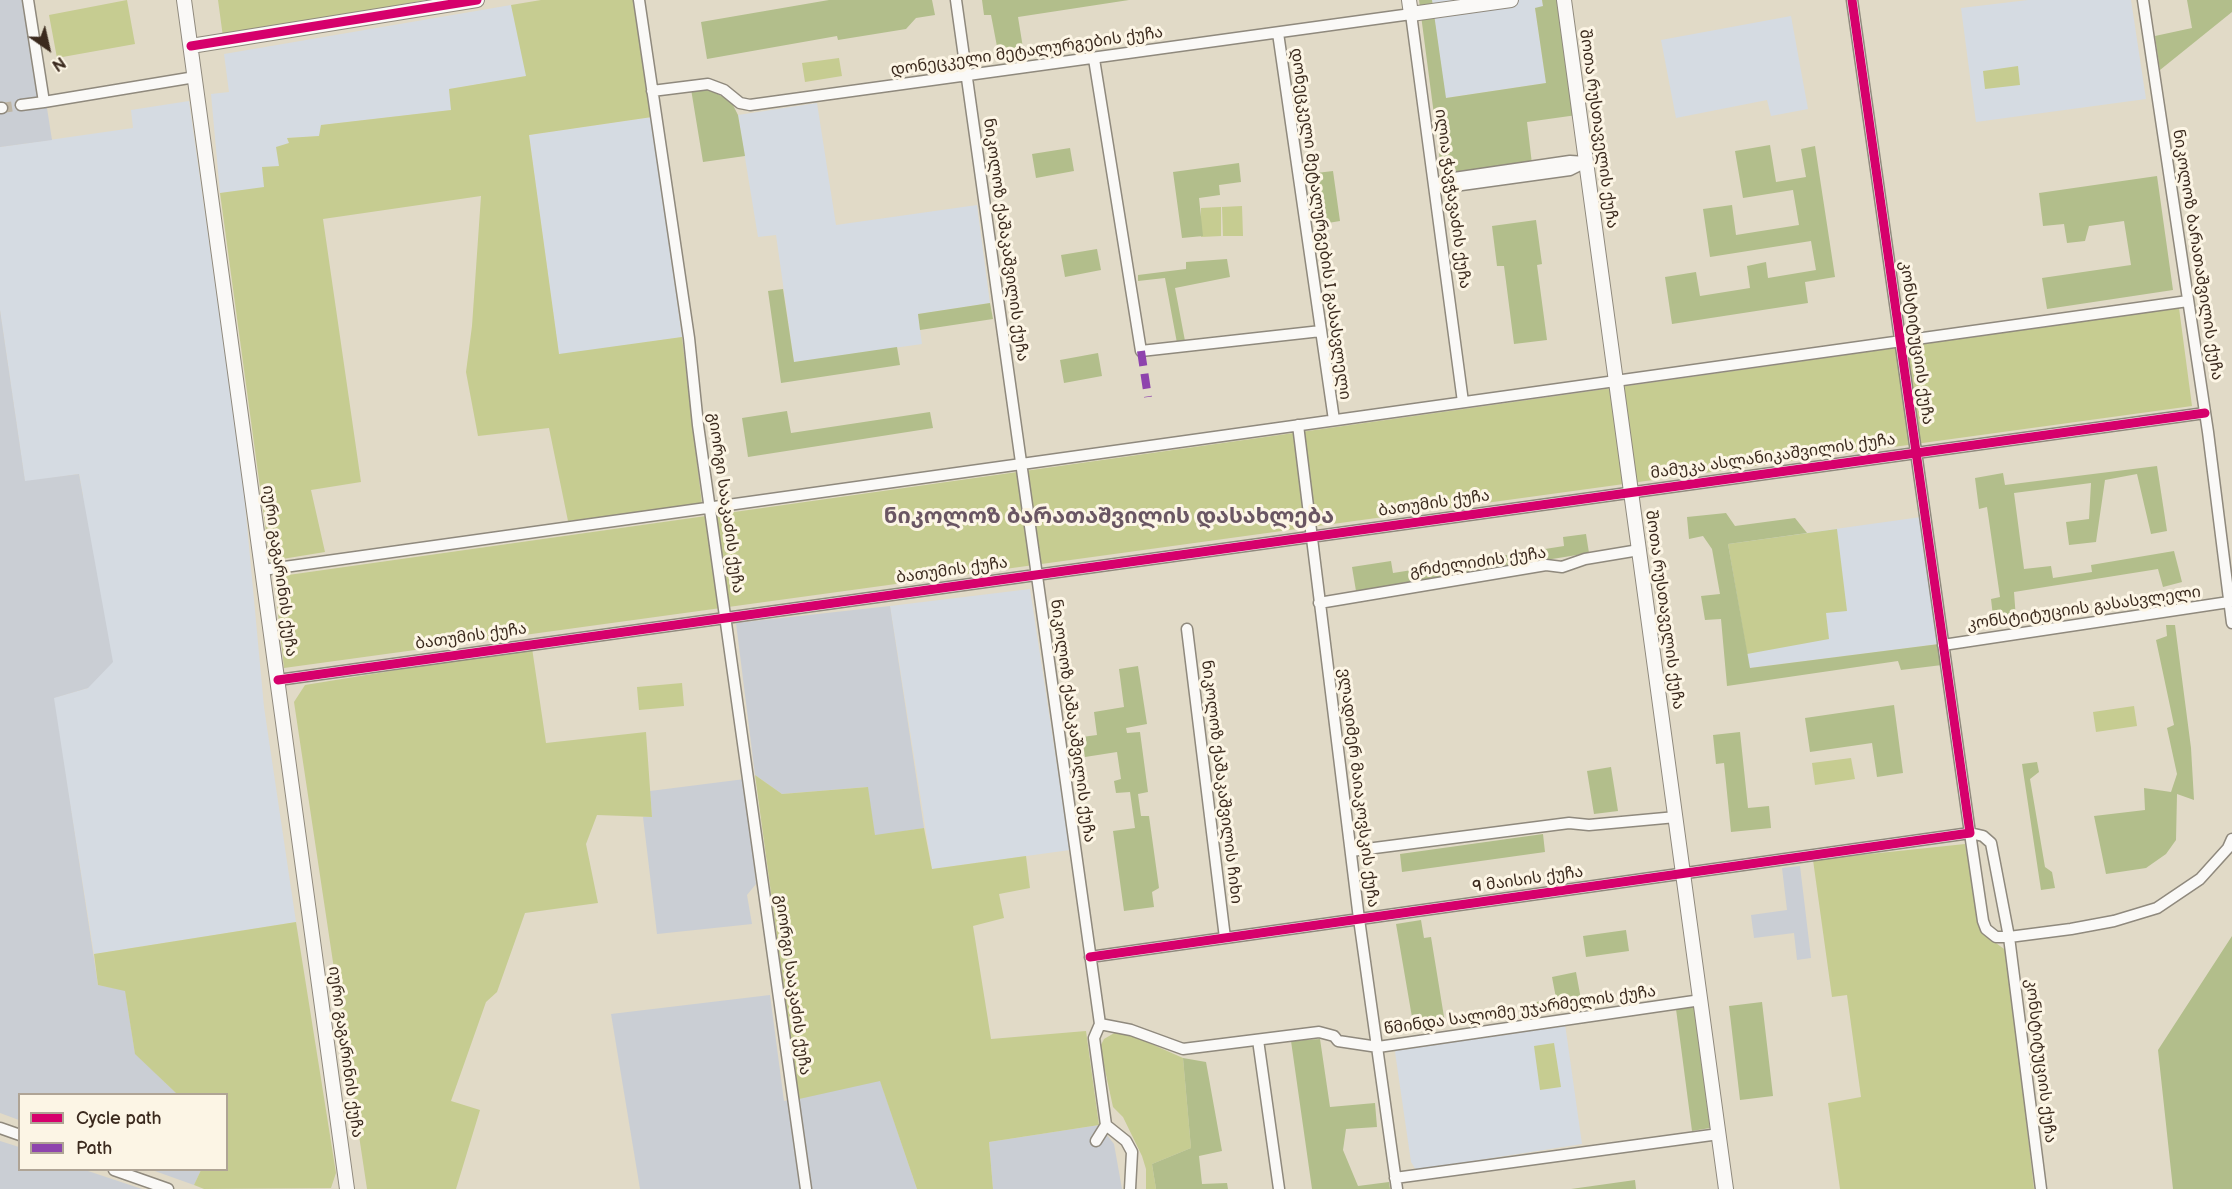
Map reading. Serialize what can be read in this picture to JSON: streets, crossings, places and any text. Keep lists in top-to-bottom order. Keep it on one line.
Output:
{"streets":{"street":["დონეცკელი მეტალურგების ქუჩა","შოთა რუსთაველის ქუჩა","ილია ჭავჭავაძის ქუჩა","დონეცკელი მეტალურგების I გასასვლელი","ნიკოლოზ ქაშაკაშვილის ქუჩა","ნიკოლოზ ბარათაშვილის ქუჩა","კონსტიტუციის ქუჩა","მამუკა ასლანიკაშვილის ქუჩა","გიორგი სააკაძის ქუჩა","ბათუმის ქუჩა","გრძელიძის ქუჩა","იური გაგარინის ქუჩა","კონსტიტუციის გასასვლელი","ნიკოლოზ ქაშაკაშვილის ჩიხი","ვლადიმერ მაიაკოვსკის ქუჩა","9 მაისის ქუჩა","წმინდა სალომე უჯარმელის ქუჩა"]},"crossings":[["დონეცკელი მეტალურგების ქუჩა","ილია ჭავჭავაძის ქუჩა"],["დონეცკელი მეტალურგების ქუჩა","დონეცკელი მეტალურგების I გასასვლელი"],["დონეცკელი მეტალურგების ქუჩა","ნიკოლოზ ქაშაკაშვილის ქუჩა"],["დონეცკელი მეტალურგების ქუჩა","გიორგი სააკაძის ქუჩა"],["შოთა რუსთაველის ქუჩა","მამუკა ასლანიკაშვილის ქუჩა"],["შოთა რუსთაველის ქუჩა","ბათუმის ქუჩა"],["შოთა რუსთაველის ქუჩა","გრძელიძის ქუჩა"],["შოთა რუსთაველის ქუჩა","9 მაისის ქუჩა"],["შოთა რუსთაველის ქუჩა","წმინდა სალომე უჯარმელის ქუჩა"],["ნიკოლოზ ქაშაკაშვილის ქუჩა","ბათუმის ქუჩა"],["ნიკოლოზ ქაშაკაშვილის ქუჩა","9 მაისის ქუჩა"],["ნიკოლოზ ქაშაკაშვილის ქუჩა","წმინდა სალომე უჯარმელის ქუჩა"],["ნიკოლოზ ბარათაშვილის ქუჩა","მამუკა ასლანიკაშვილის ქუჩა"],["ნიკოლოზ ბარათაშვილის ქუჩა","კონსტიტუციის გასასვლელი"],["კონსტიტუციის ქუჩა","მამუკა ასლანიკაშვილის ქუჩა"],["კონსტიტუციის ქუჩა","კონსტიტუციის გასასვლელი"],["კონსტიტუციის ქუჩა","9 მაისის ქუჩა"],["მამუკა ასლანიკაშვილის ქუჩა","ბათუმის ქუჩა"],["გიორგი სააკაძის ქუჩა","ბათუმის ქუჩა"],["ბათუმის ქუჩა","იური გაგარინის ქუჩა"],["ბათუმის ქუჩა","ვლადიმერ მაიაკოვსკის ქუჩა"],["გრძელიძის ქუჩა","ვლადიმერ მაიაკოვსკის ქუჩა"],["ნიკოლოზ ქაშაკაშვილის ჩიხი","9 მაისის ქუჩა"],["ვლადიმერ მაიაკოვსკის ქუჩა","9 მაისის ქუჩა"],["ვლადიმერ მაიაკოვსკის ქუჩა","წმინდა სალომე უჯარმელის ქუჩა"]],"districts":["ნიკოლოზ ბარათაშვილის დასახლება"],"legend":["Cycle path","Path"],"north":"bottom right"}
